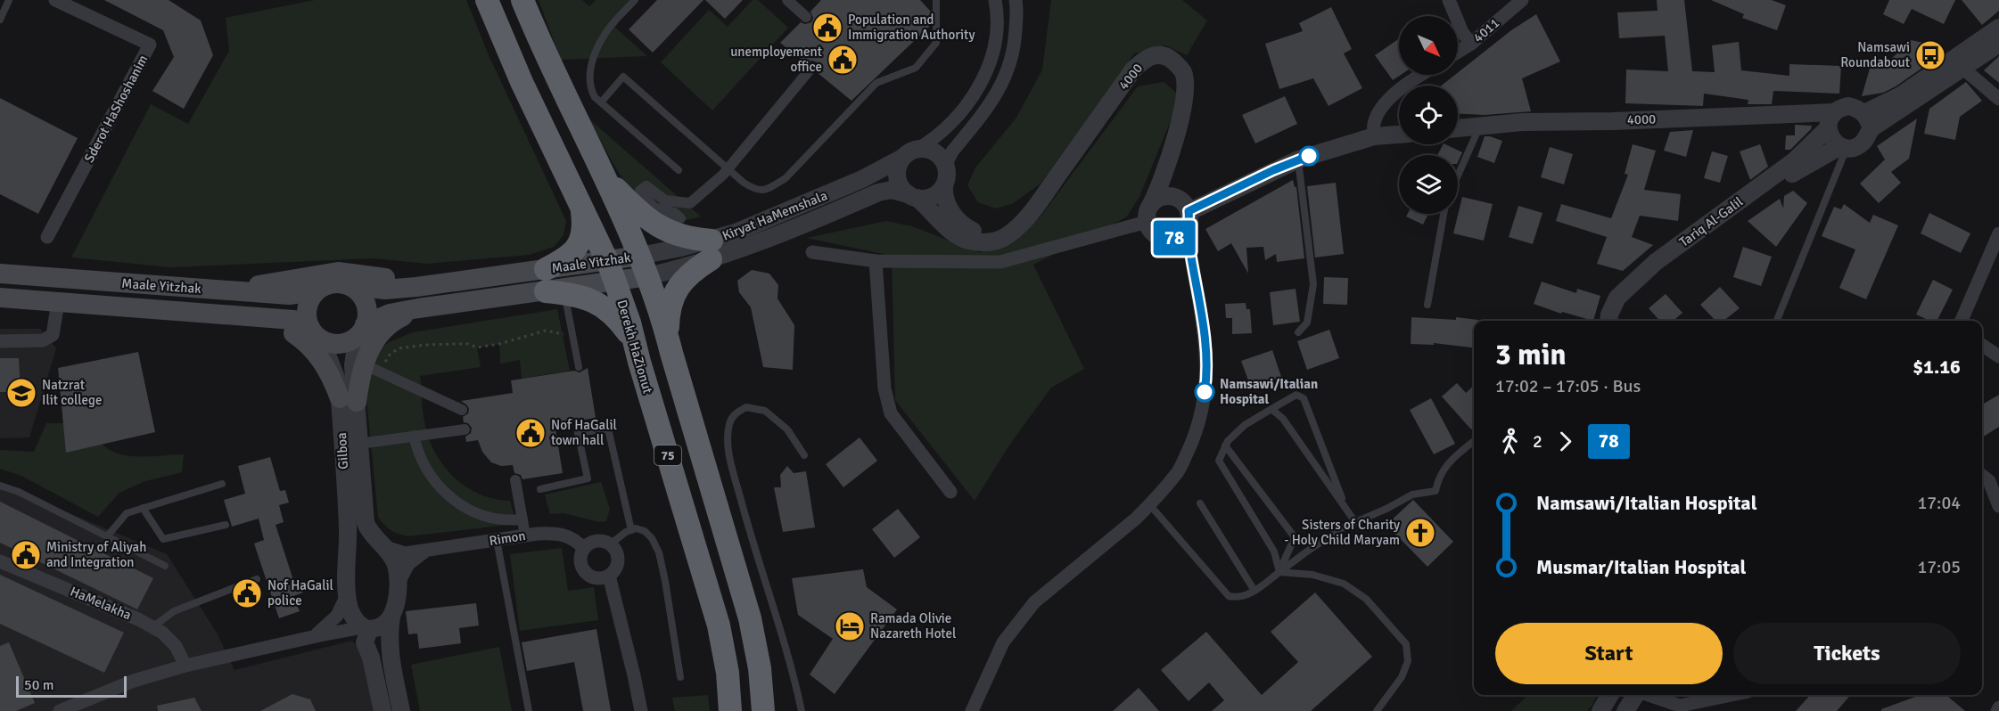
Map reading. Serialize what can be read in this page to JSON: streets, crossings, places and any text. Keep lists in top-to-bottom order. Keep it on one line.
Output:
{"streets":{"highway":["Derekh HaZionut","75"],"main road":["Maale Yitzhak"],"street":["4011","4000","Sderot HaShoshanim","Kiryat HaMemshala","Tariq Al-Galil","Gilboa","Rimon","HaMelakha"]},"crossings":[["4000","Kiryat HaMemshala"],["4000","Tariq Al-Galil"],["Kiryat HaMemshala","Maale Yitzhak"],["Kiryat HaMemshala","75"],["Maale Yitzhak","Derekh HaZionut"],["Maale Yitzhak","Gilboa"],["Maale Yitzhak","75"],["Gilboa","Rimon"]],"places":{"public building":["Population and Immigration Authority","unemployement office","Nof HaGalil town hall","Ministry of Aliyah and Integration","Nof HaGalil police"],"bus stop":["Namsawi Roundabout"],"other":["Namsawi/Italian Hospital"],"school or university":["Natzrat Ilit college"],"church":["Sisters of Charity - Holy Child Maryam"],"hotel":["Ramada Olivie Nazareth Hotel"]},"lines":["bus line 78"],"scale_bar":"50 m","north":"bottom right","page":{"on_map":"78","heading":["3 min","17:02 – 17:05 · Bus","$1.16"],"legs":["2","78"],"list":[{"name":"Namsawi/Italian Hospital","value":"17:04"},{"name":"Musmar/Italian Hospital","value":"17:05"}],"buttons":["Start","Tickets"],"scale":"50 m"}}
